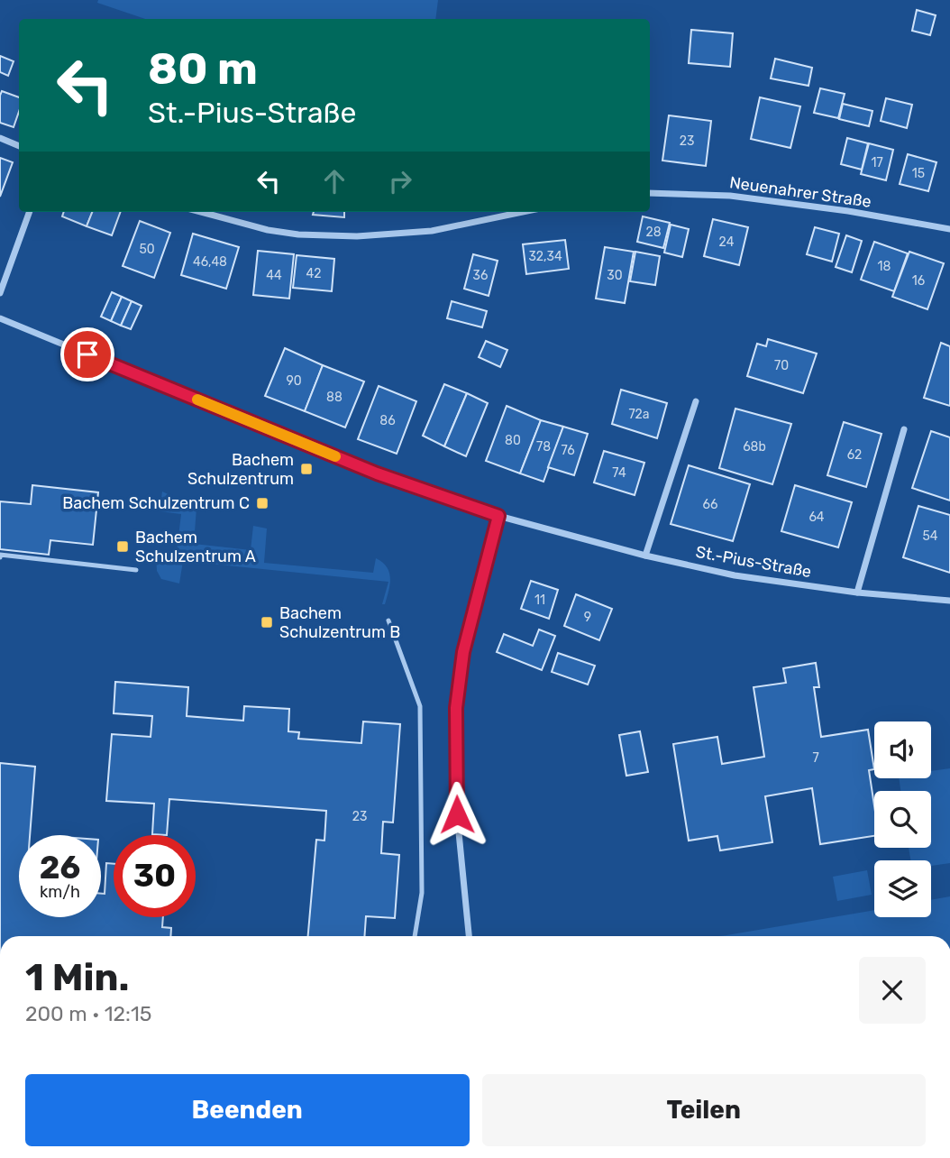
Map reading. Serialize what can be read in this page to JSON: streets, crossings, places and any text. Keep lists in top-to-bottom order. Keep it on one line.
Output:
{"streets":{"street":["Neuenahrer Straße","St.-Pius-Straße"]},"places":{"transit":["Bachem Schulzentrum","Bachem Schulzentrum C","Bachem Schulzentrum A","Bachem Schulzentrum B"]},"house_numbers":["23","17","15","28","24","50","32,34","46,48","18","42","44","36","30","16","70","90","88","72a","86","80","78","68b","76","62","74","66","64","54","11","9","7","23"],"page":{"turn":["80 m","St.-Pius-Straße"],"speed":"26 km/h","limit":"30","heading":["1 Min.","200 m · 12:15"],"buttons":["Beenden","Teilen"]}}
